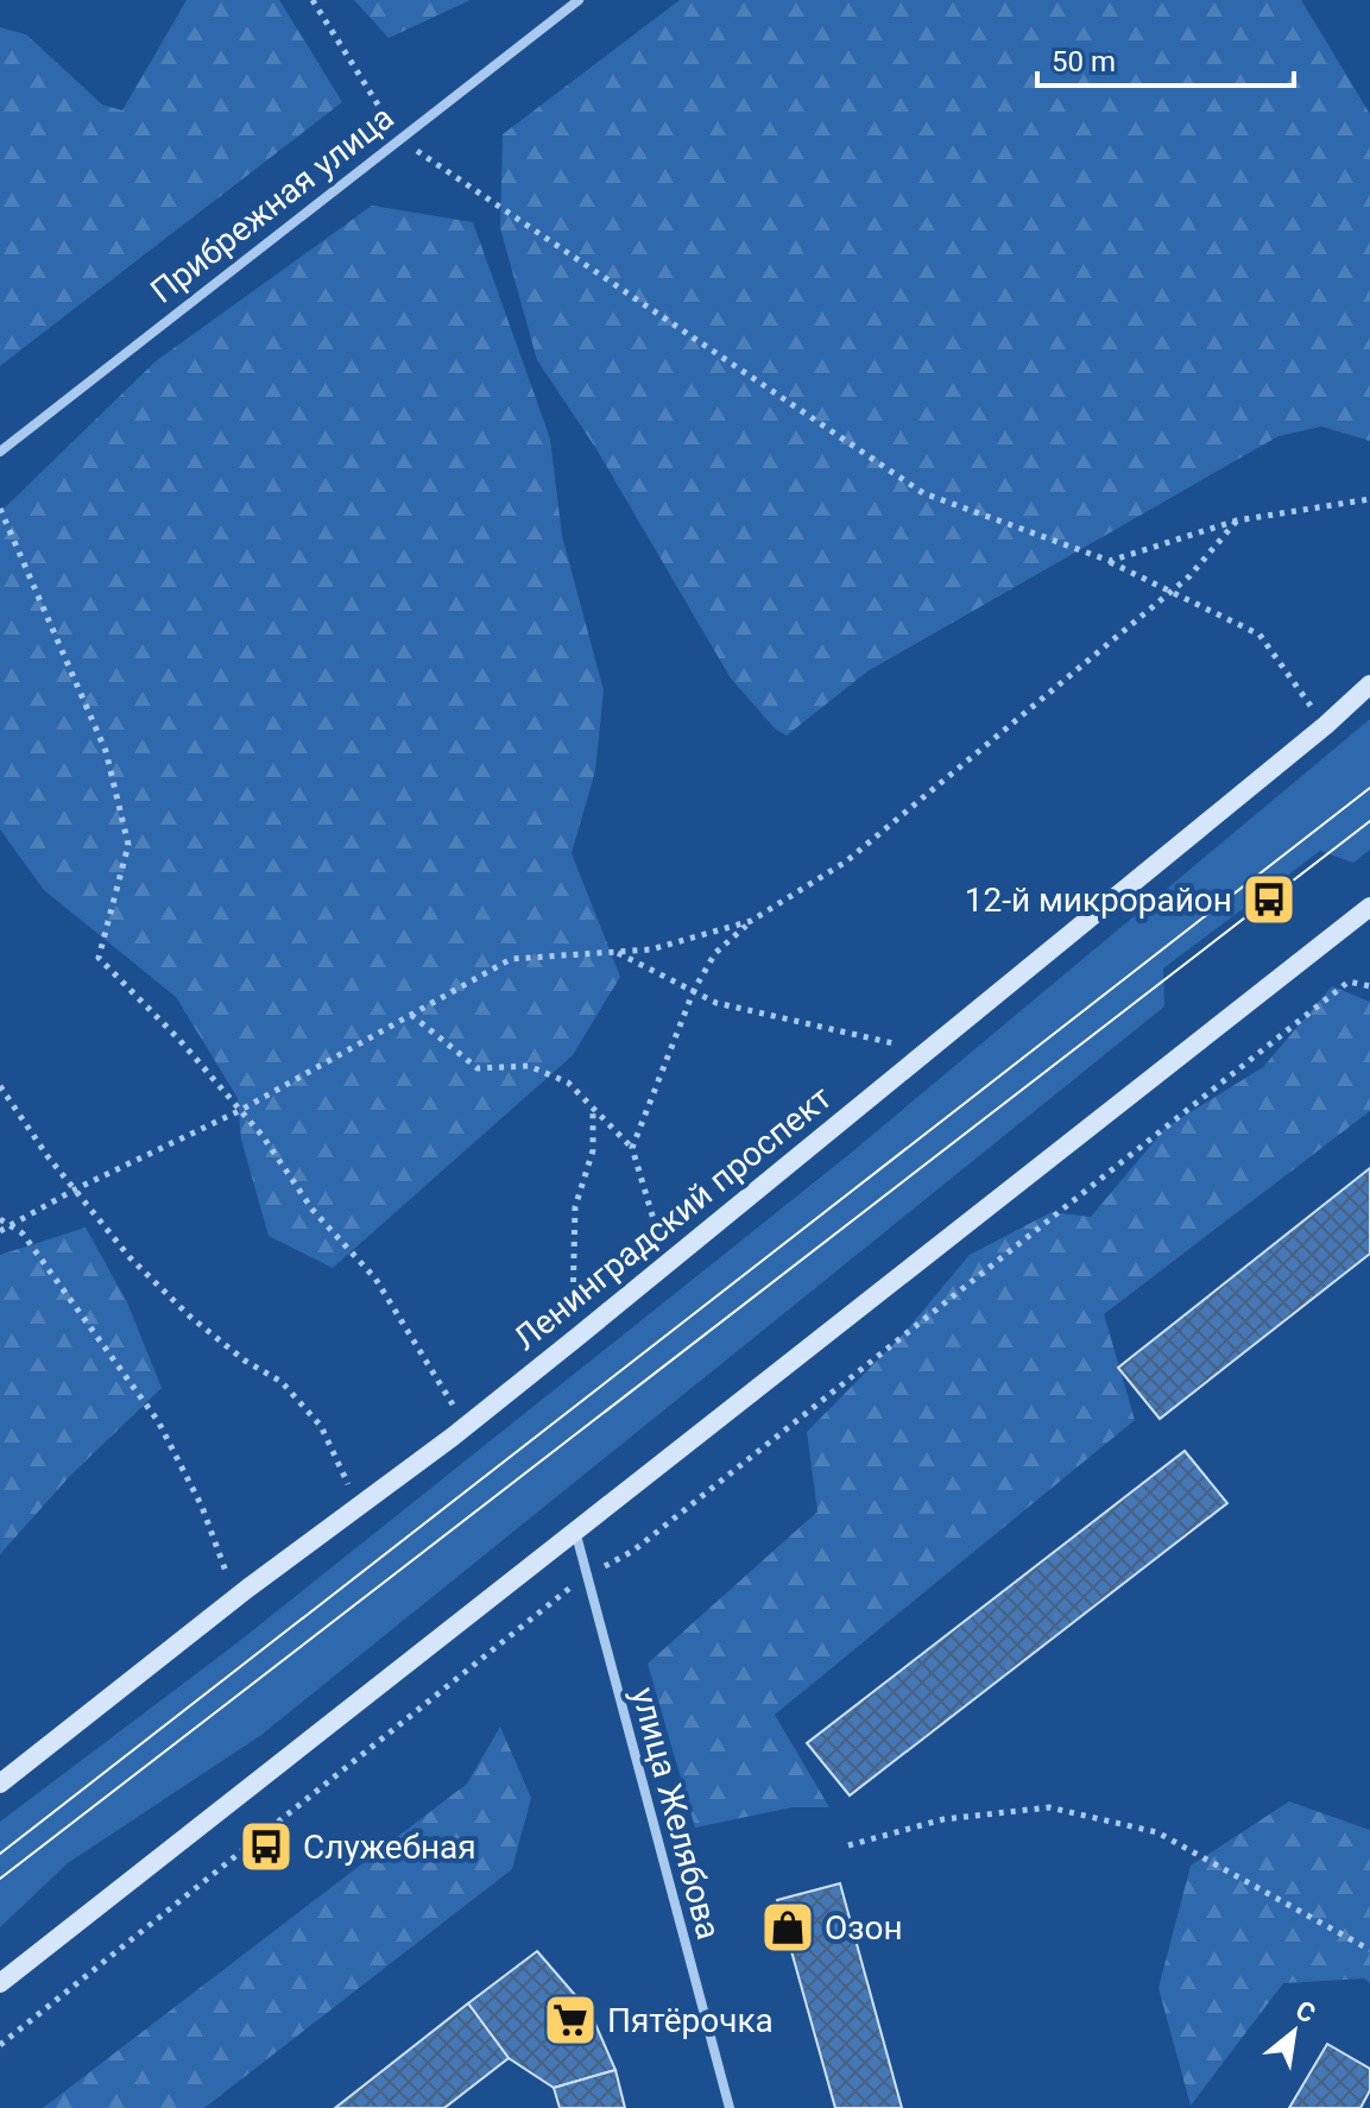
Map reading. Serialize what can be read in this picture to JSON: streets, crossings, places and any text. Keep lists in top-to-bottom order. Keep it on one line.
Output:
{"streets":{"main road":["Ленинградский проспект"],"street":["Прибрежная улица","улица Желябова"]},"places":{"bus stop":["12-й микрорайон","Служебная"],"shop":["Озон"],"supermarket":["Пятёрочка"]},"scale_bar":"50 m","north":"top right"}
